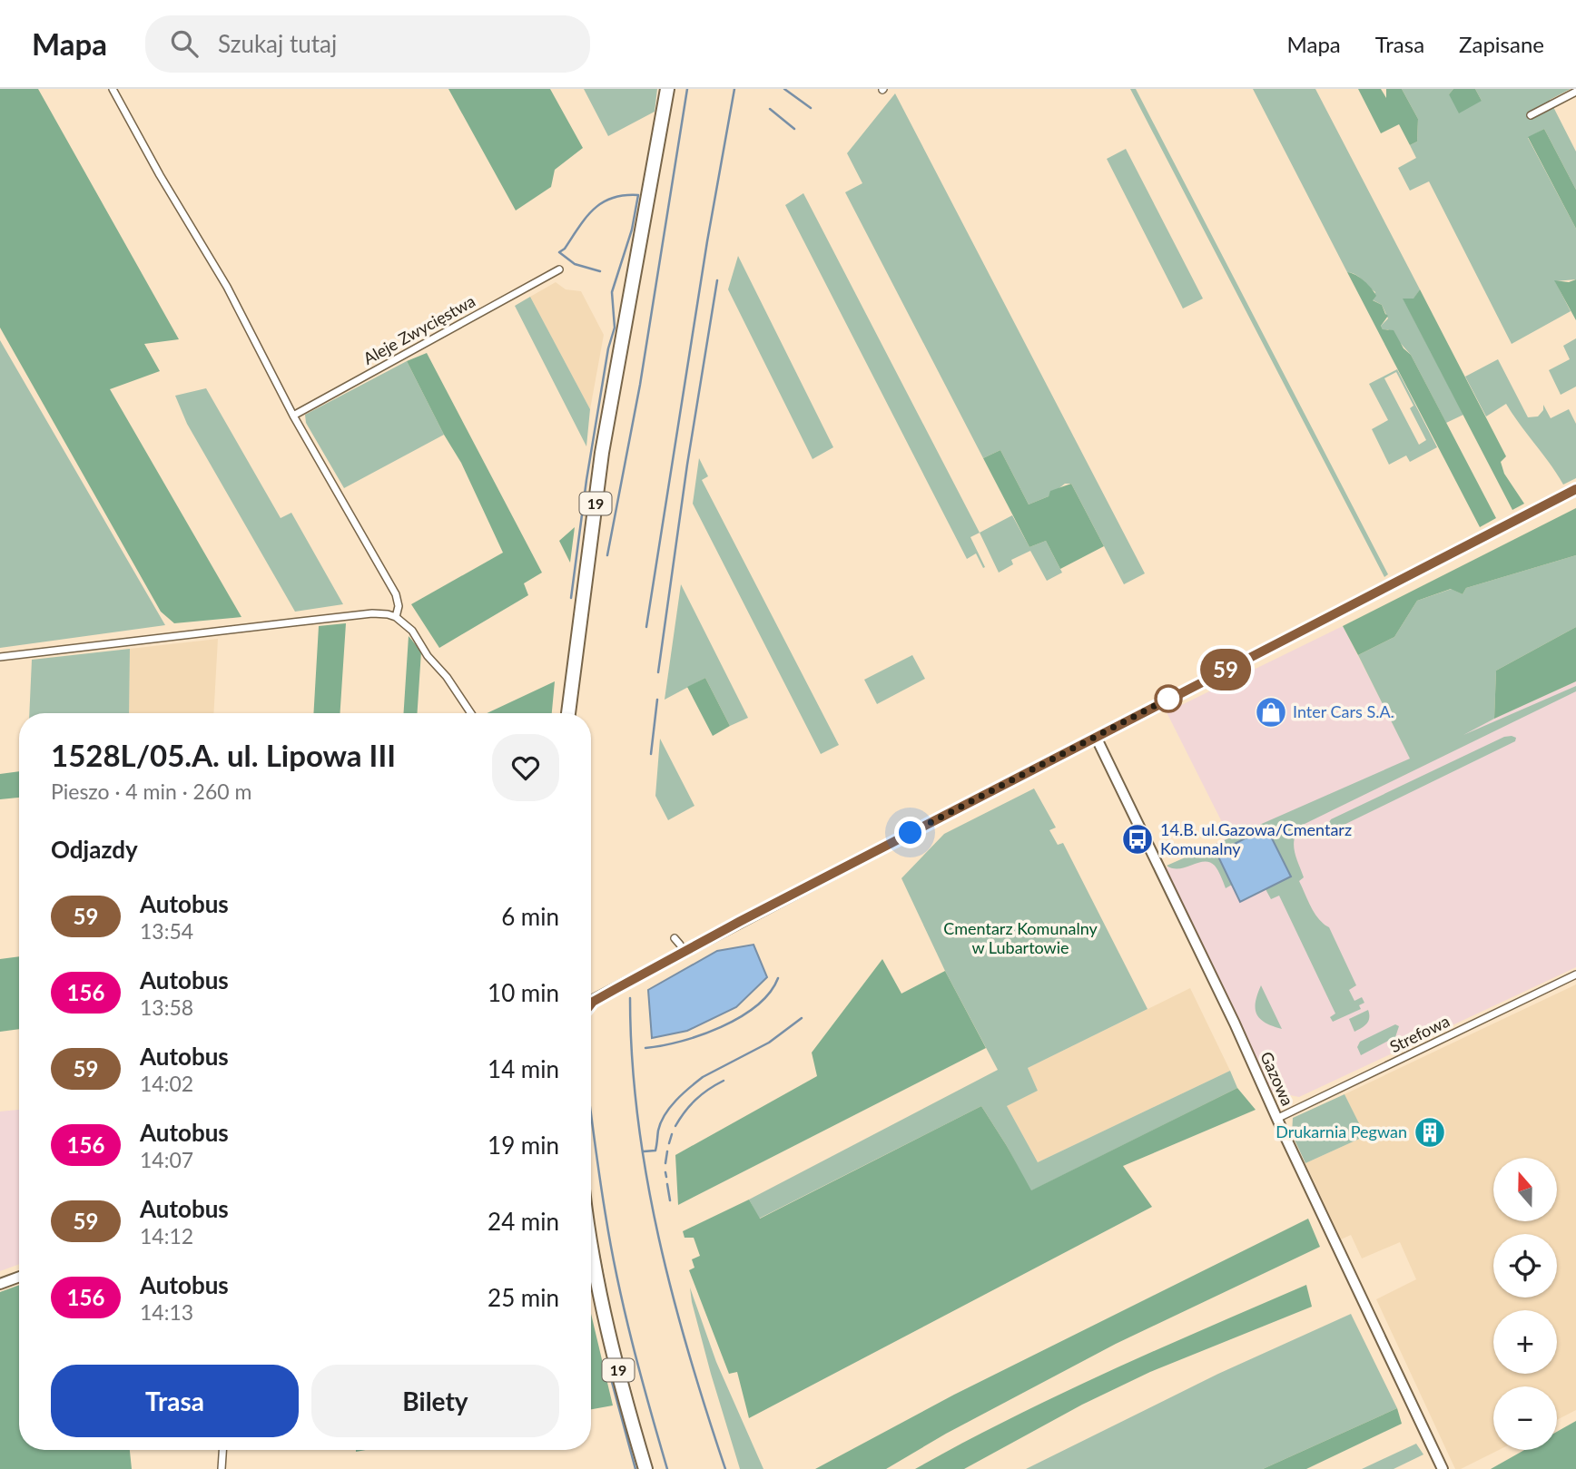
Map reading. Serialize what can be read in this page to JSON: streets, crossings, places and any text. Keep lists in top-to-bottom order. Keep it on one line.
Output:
{"streets":{"highway":["19"],"street":["Aleje Zwycięstwa","Strefowa","Gazowa"]},"crossings":[["Strefowa","Gazowa"]],"parks":["Cmentarz Komunalny w Lubartowie"],"places":{"shop":["Inter Cars S.A."],"bus stop":["14.B. ul.Gazowa/Cmentarz Komunalny"],"building":["Drukarnia Pegwan"]},"lines":["bus line 59"],"north":"top","page":{"header":"Mapa","search":"Szukaj tutaj","nav":["Mapa","Trasa","Zapisane"],"on_map":"59","heading":[["1528L/05.A. ul. Lipowa III","Pieszo · 4 min · 260 m"],"Odjazdy"],"list":[{"mark":"59","name":"Autobus","note":"13:54","value":"6 min"},{"mark":"156","name":"Autobus","note":"13:58","value":"10 min"},{"mark":"59","name":"Autobus","note":"14:02","value":"14 min"},{"mark":"156","name":"Autobus","note":"14:07","value":"19 min"},{"mark":"59","name":"Autobus","note":"14:12","value":"24 min"},{"mark":"156","name":"Autobus","note":"14:13","value":"25 min"}],"map_buttons":["+","−"],"buttons":["Trasa","Bilety"]}}
